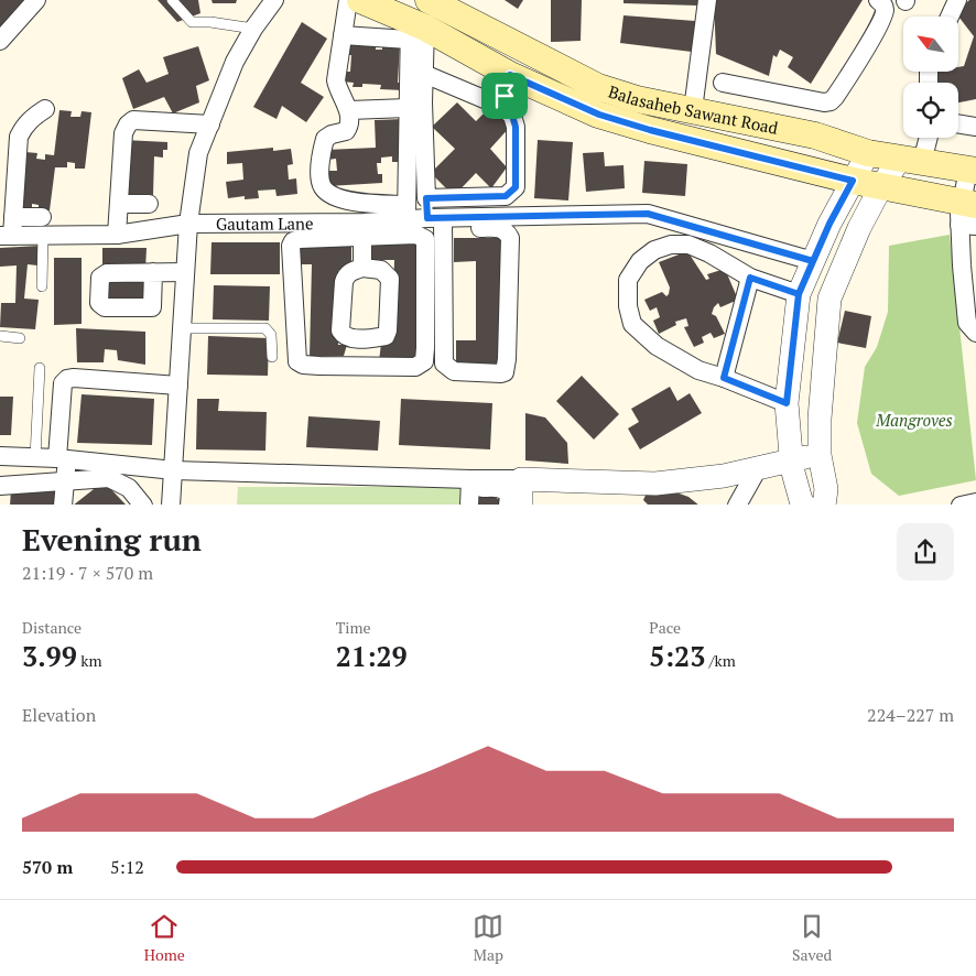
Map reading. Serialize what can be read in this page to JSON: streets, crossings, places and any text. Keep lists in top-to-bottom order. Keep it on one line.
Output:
{"streets":{"main road":["Balasaheb Sawant Road"],"street":["Gautam Lane"]},"parks":["Mangroves"],"north":"top left","page":{"heading":["Evening run","21:19 · 7 × 570 m"],"stats":[["Distance","3.99 km"],["Time","21:29"],["Pace","5:23 /km"]],"chart":["Elevation","224–227 m"],"list":[{"name":"570 m","note":"5:12"}],"tabs":["Home","Map","Saved"]}}
